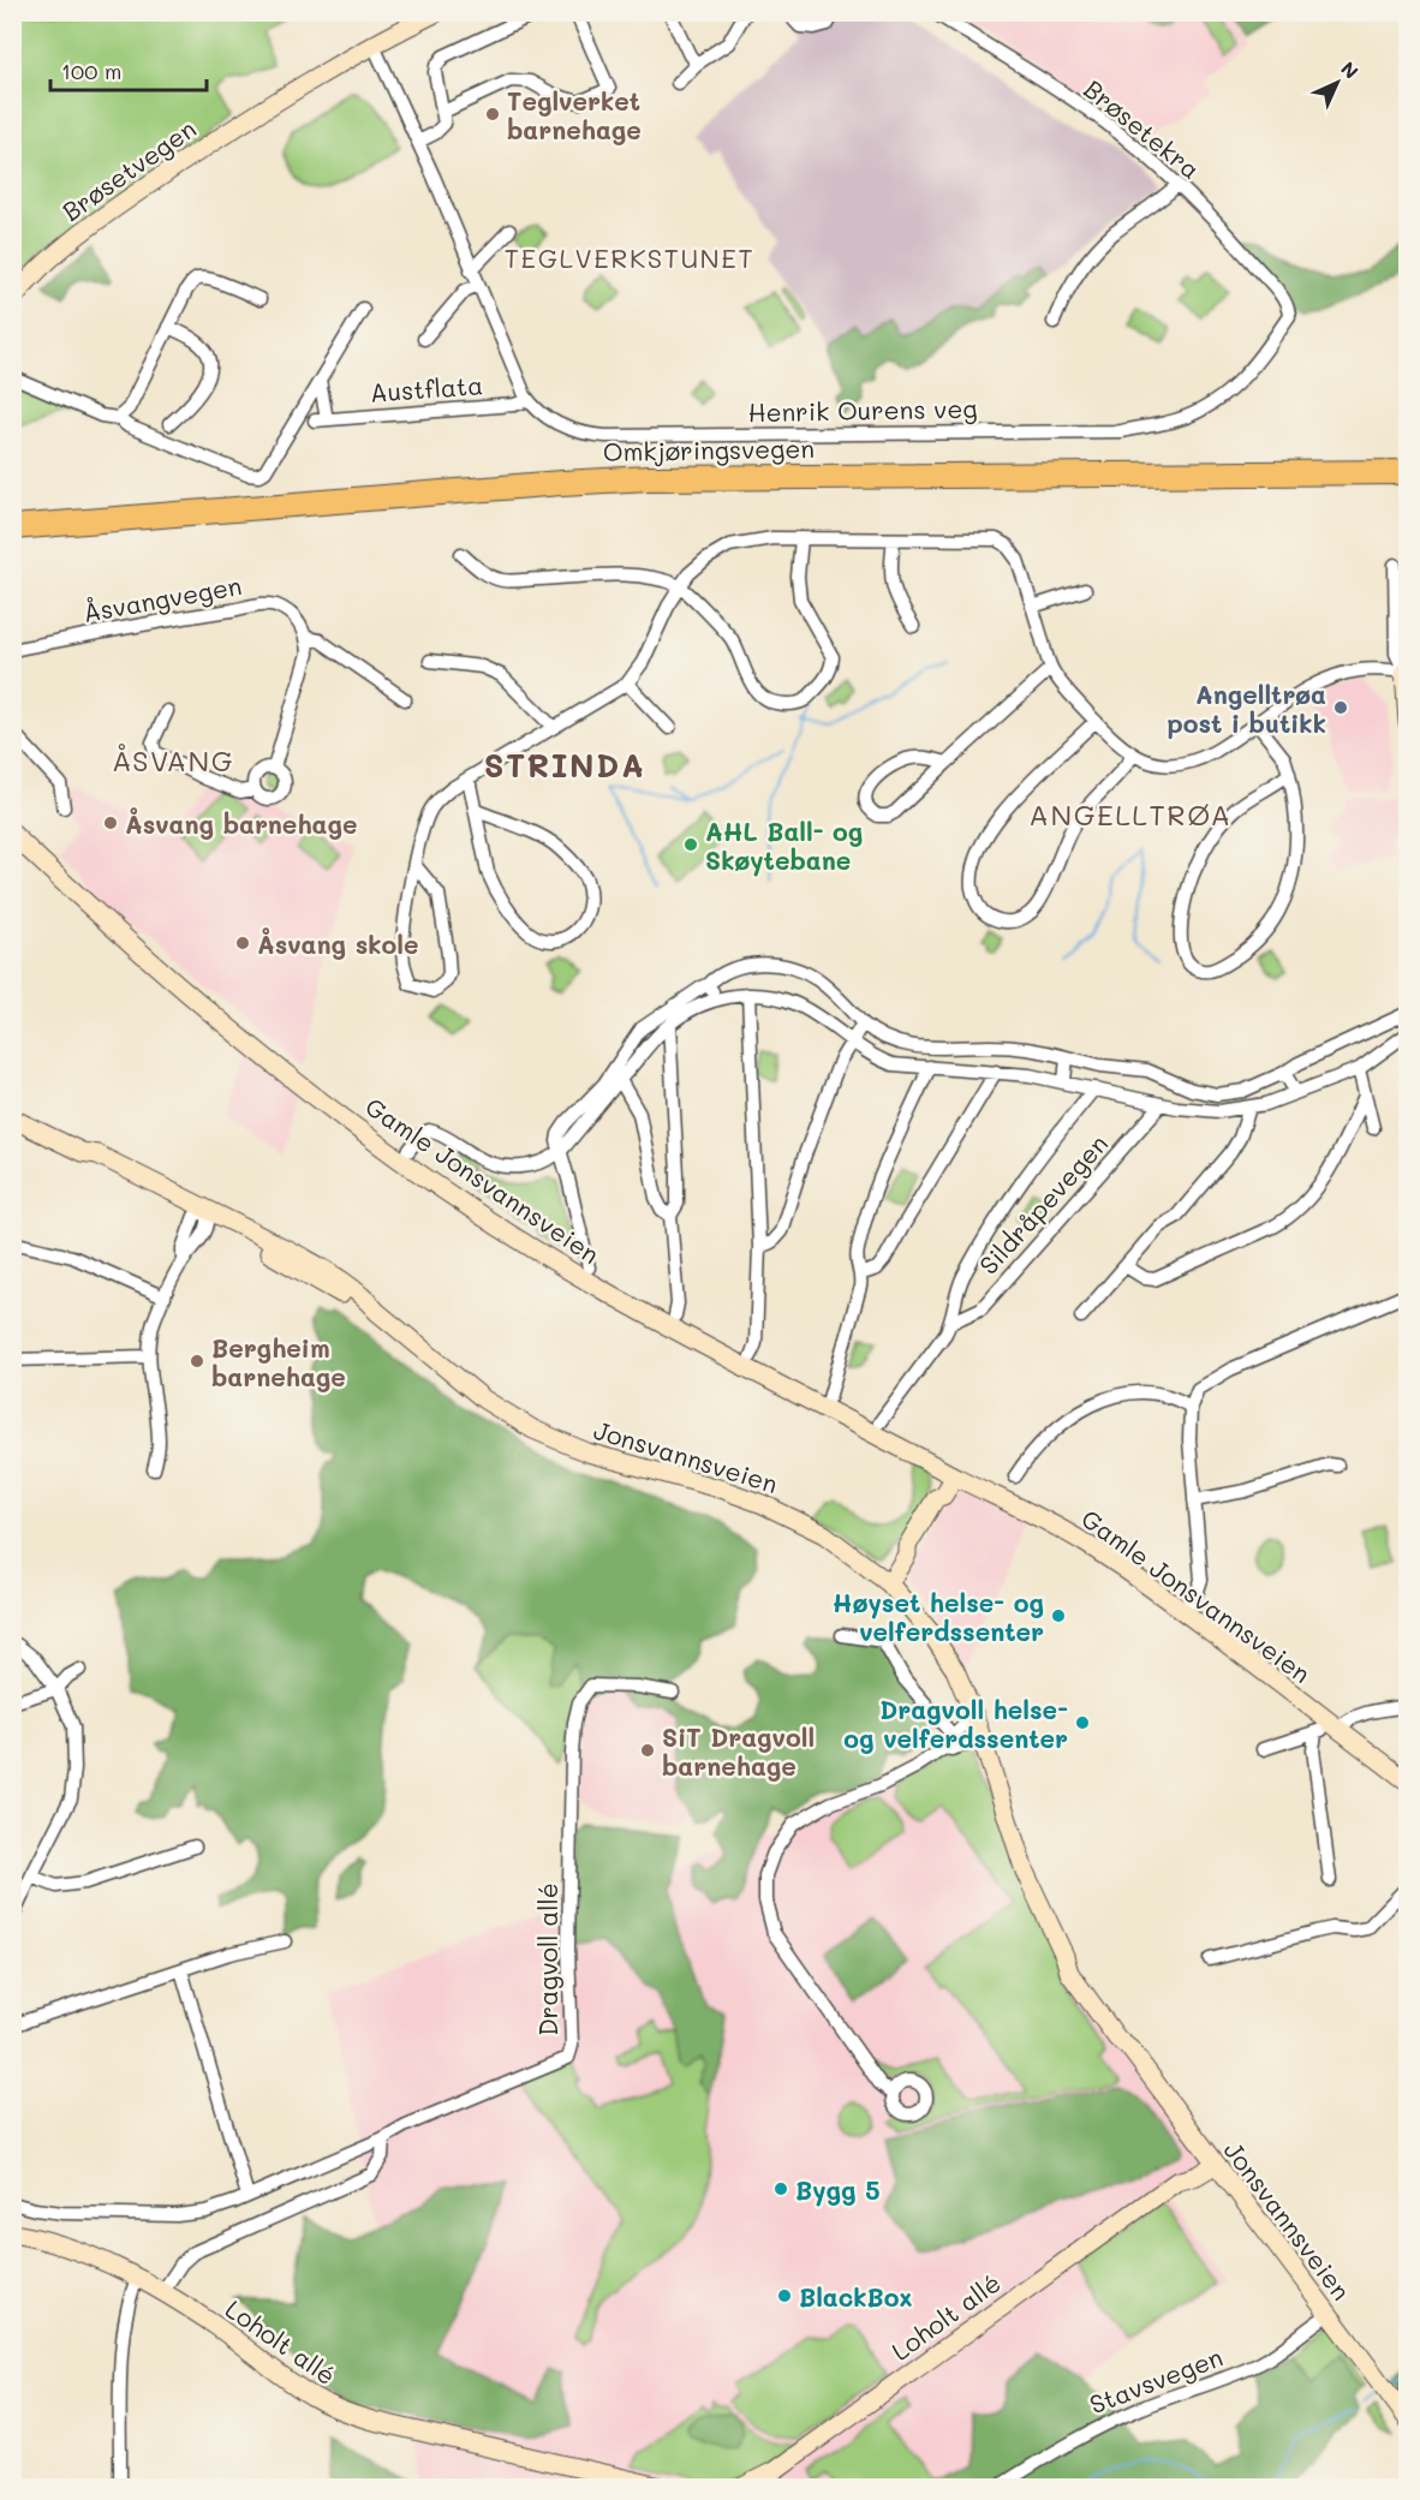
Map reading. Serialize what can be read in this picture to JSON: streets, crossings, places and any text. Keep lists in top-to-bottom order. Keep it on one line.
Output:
{"streets":{"highway":["Omkjøringsvegen"],"street":["Brøsetekra","Brøsetvegen","Austflata","Henrik Ourens veg","Åsvangvegen","Gamle Jonsvannsveien","Sildråpevegen","Jonsvannsveien","Dragvoll allé","Loholt allé","Stavsvegen"]},"crossings":[["Brøsetekra","Henrik Ourens veg"],["Brøsetvegen","Henrik Ourens veg"],["Austflata","Henrik Ourens veg"],["Jonsvannsveien","Loholt allé"],["Jonsvannsveien","Stavsvegen"]],"districts":["TEGLVERKSTUNET","ÅSVANG","STRINDA","ANGELLTRØA"],"places":["Teglverket barnehage","Angelltrøa post i butikk","Åsvang barnehage","AHL Ball- og Skøytebane","Åsvang skole","Bergheim barnehage","Høyset helse- og velferdssenter","Dragvoll helse- og velferdssenter","SiT Dragvoll barnehage","Bygg 5","BlackBox"],"scale_bar":"100 m","north":"top right"}
